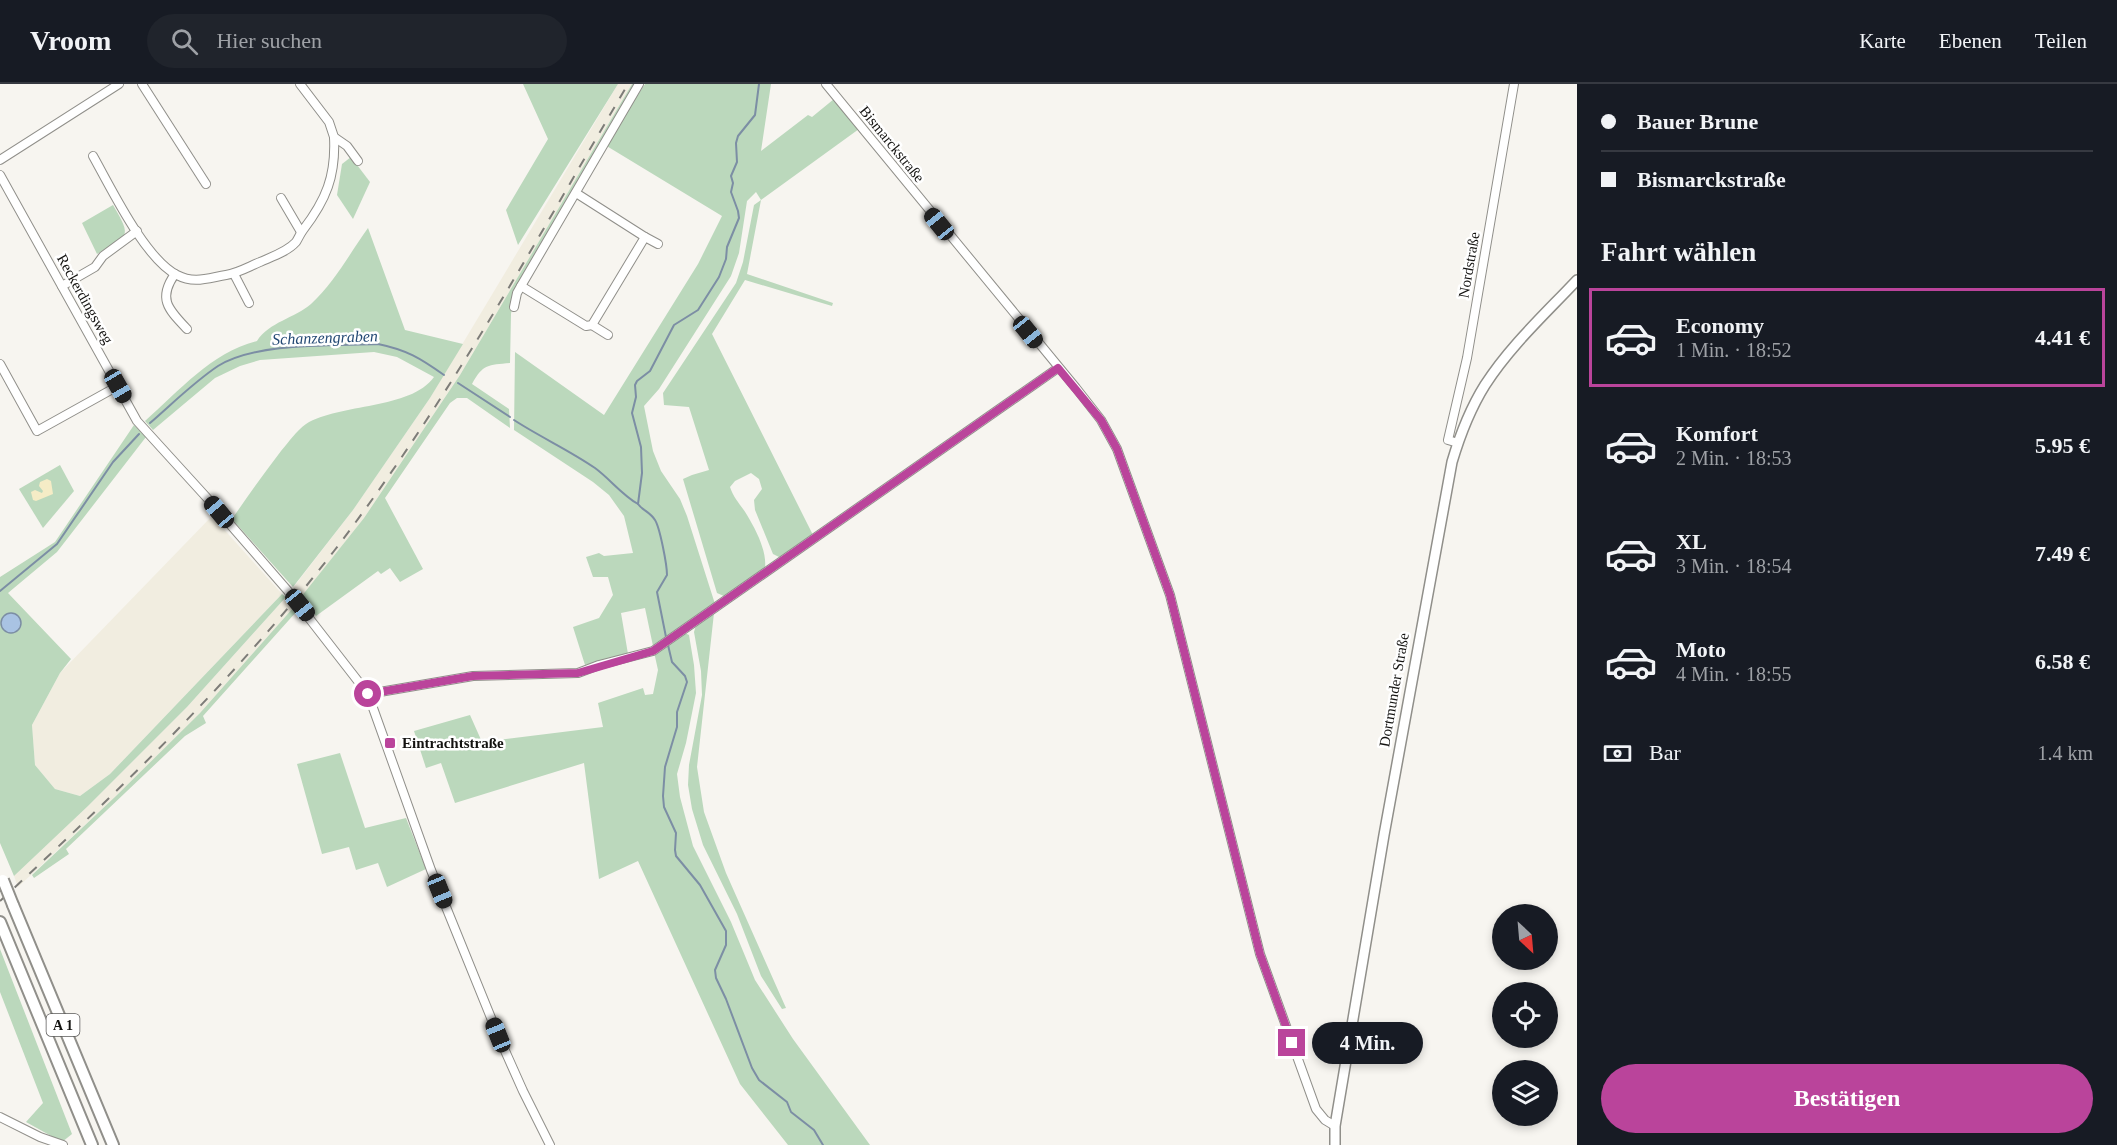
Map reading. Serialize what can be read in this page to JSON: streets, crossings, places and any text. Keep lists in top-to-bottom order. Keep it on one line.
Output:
{"streets":{"highway":["A 1"],"main road":["Dortmunder Straße"],"street":["Bismarckstraße","Nordstraße","Reckerdingsweg"]},"crossings":[["Bismarckstraße","Dortmunder Straße"],["Nordstraße","Dortmunder Straße"]],"water":["Schanzengraben"],"places":{"transit":["Eintrachtstraße"]},"north":"bottom right","page":{"header":"Vroom","search":"Hier suchen","nav":["Karte","Ebenen","Teilen"],"banner":["Bauer Brune","Bismarckstraße"],"heading":"Fahrt wählen","list":[{"name":"Economy","note":"1 Min. · 18:52","value":"4.41 €"},{"name":"Komfort","note":"2 Min. · 18:53","value":"5.95 €"},{"name":"XL","note":"3 Min. · 18:54","value":"7.49 €"},{"name":"Moto","note":"4 Min. · 18:55","value":"6.58 €"}],"pay":["Bar","1.4 km"],"bubble":"4 Min.","buttons":"Bestätigen"}}
